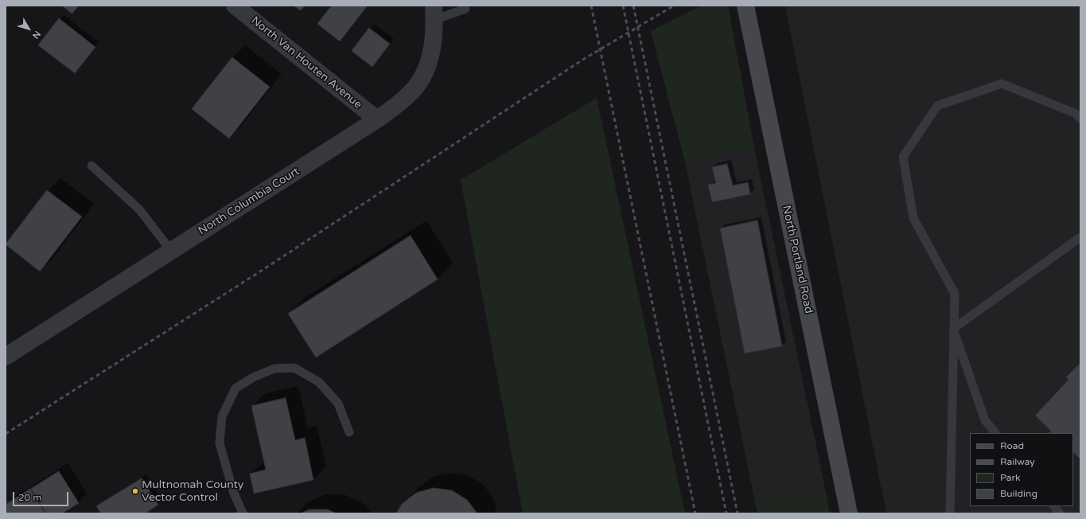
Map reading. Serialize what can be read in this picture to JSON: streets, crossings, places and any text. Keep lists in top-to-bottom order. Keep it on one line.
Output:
{"streets":{"main road":["North Portland Road"],"street":["North Van Houten Avenue","North Columbia Court"]},"crossings":[["North Van Houten Avenue","North Columbia Court"]],"places":["Multnomah County Vector Control"],"legend":["Road","Railway","Park","Building"],"scale_bar":"20 m","north":"bottom right"}
